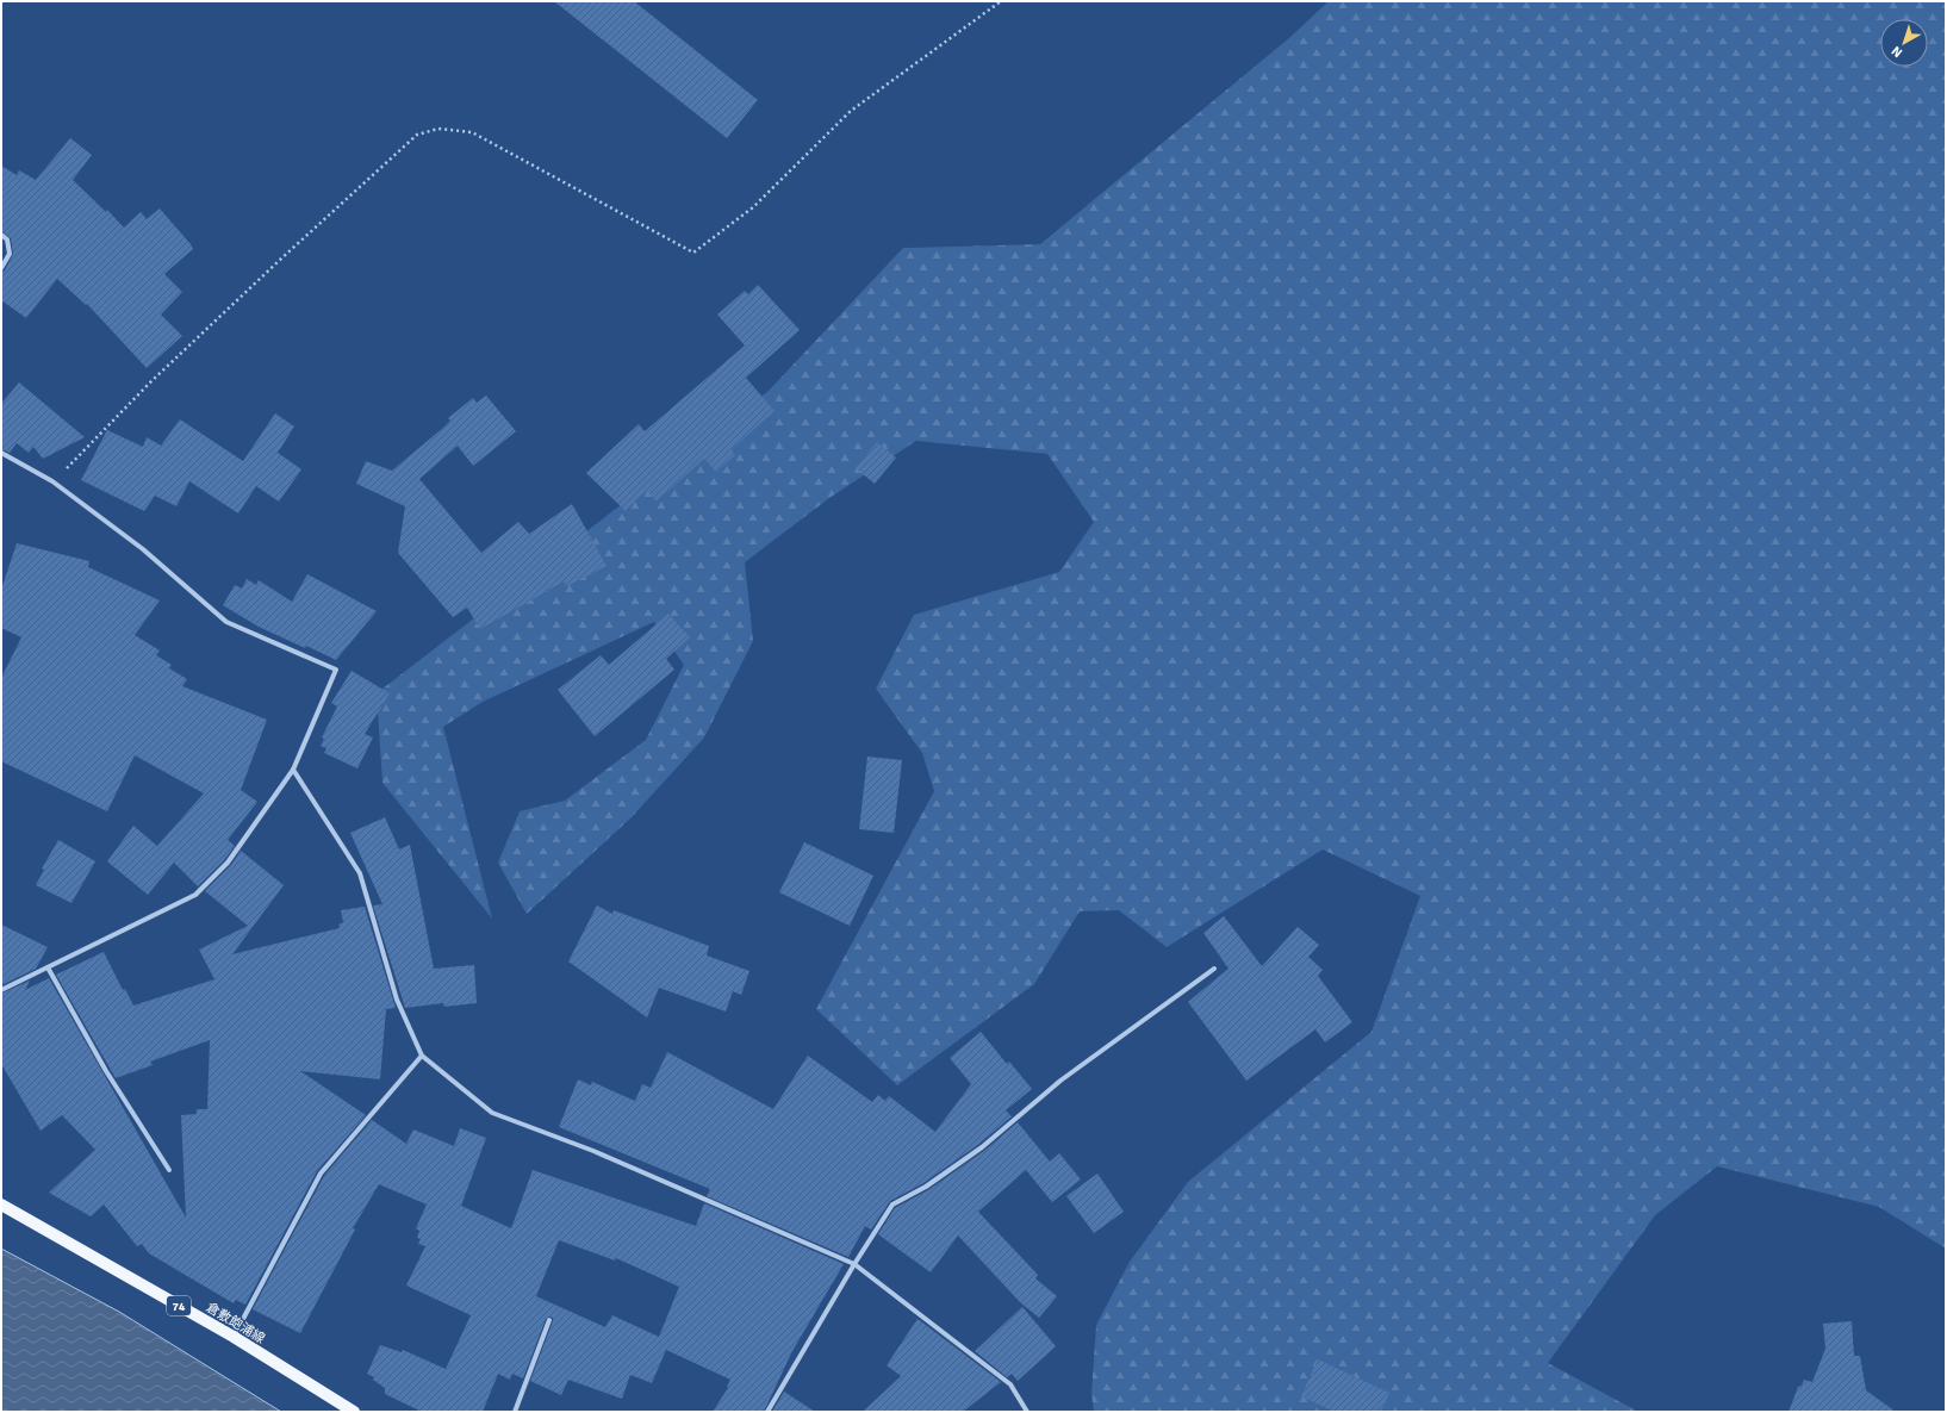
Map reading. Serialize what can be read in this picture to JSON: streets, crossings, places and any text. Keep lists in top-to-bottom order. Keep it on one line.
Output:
{"streets":{"main road":["74","倉敷飽浦線"]},"north":"bottom left"}
